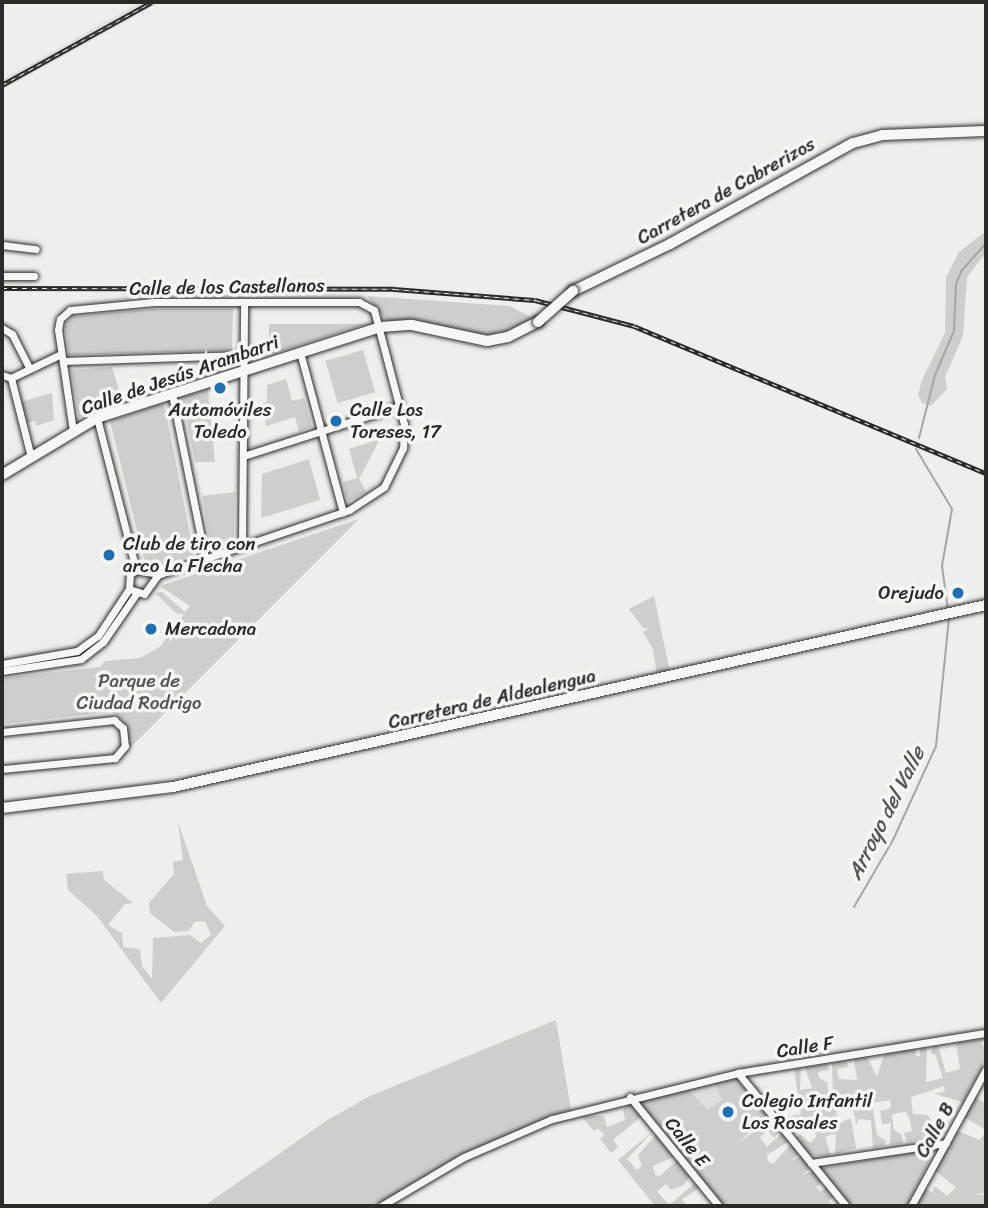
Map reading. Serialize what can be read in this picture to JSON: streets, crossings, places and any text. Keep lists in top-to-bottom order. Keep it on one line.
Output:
{"streets":{"street":["Carretera de Cabrerizos","Calle de los Castellanos","Calle de Jesús Arambarri","Carretera de Aldealengua","Calle F","Calle B","Calle E"]},"crossings":[["Carretera de Cabrerizos","Calle de los Castellanos"],["Carretera de Cabrerizos","Calle de Jesús Arambarri"],["Calle de los Castellanos","Calle de Jesús Arambarri"],["Calle F","Calle E"]],"water":["Arroyo del Valle"],"parks":["Parque de Ciudad Rodrigo"],"places":["Automóviles Toledo","Calle Los Toreses, 17","Club de tiro con arco La Flecha","Orejudo","Mercadona","Colegio Infantil Los Rosales"]}
